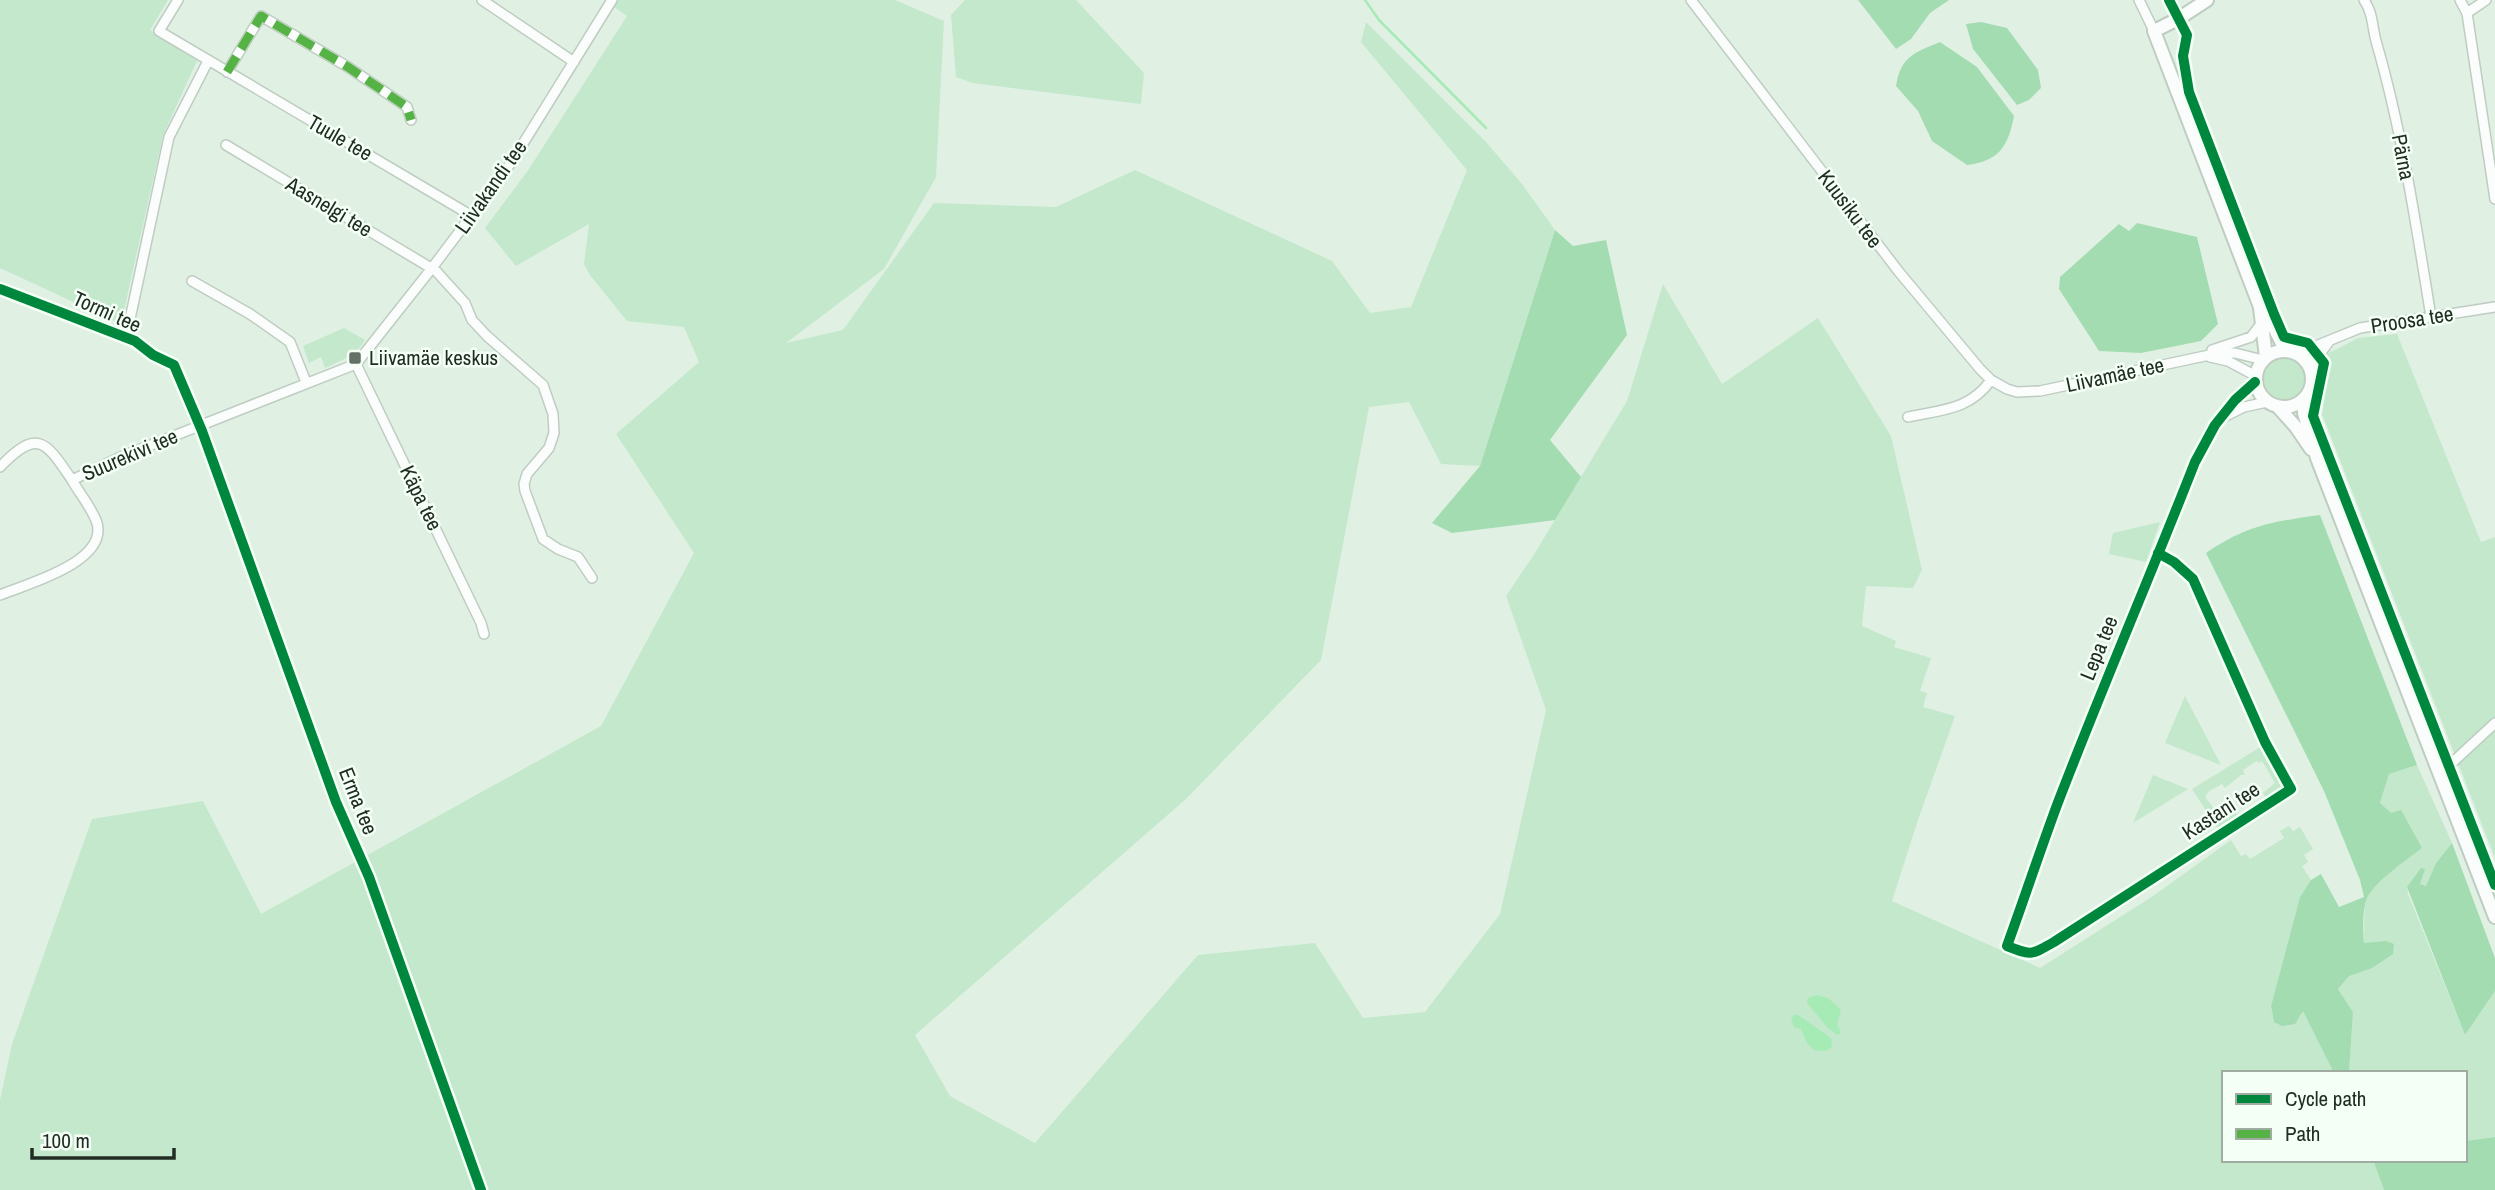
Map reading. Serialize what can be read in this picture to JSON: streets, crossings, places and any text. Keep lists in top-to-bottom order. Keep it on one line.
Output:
{"streets":{"street":["Tuule tee","Pärna","Liivakandi tee","Aasnelgi tee","Kuusiku tee","Tormi tee","Proosa tee","Liivamäe tee","Suurekivi tee","Käpa tee","Lepa tee","Erma tee","Kastani tee"]},"crossings":[["Tuule tee","Liivakandi tee"],["Pärna","Proosa tee"],["Liivakandi tee","Aasnelgi tee"],["Liivakandi tee","Suurekivi tee"],["Liivakandi tee","Käpa tee"],["Kuusiku tee","Liivamäe tee"],["Tormi tee","Suurekivi tee"],["Tormi tee","Erma tee"],["Proosa tee","Liivamäe tee"],["Proosa tee","Lepa tee"],["Liivamäe tee","Lepa tee"],["Suurekivi tee","Käpa tee"],["Suurekivi tee","Erma tee"],["Lepa tee","Kastani tee"]],"places":{"transit":["Liivamäe keskus"]},"legend":["Cycle path","Path"],"scale_bar":"100 m"}
